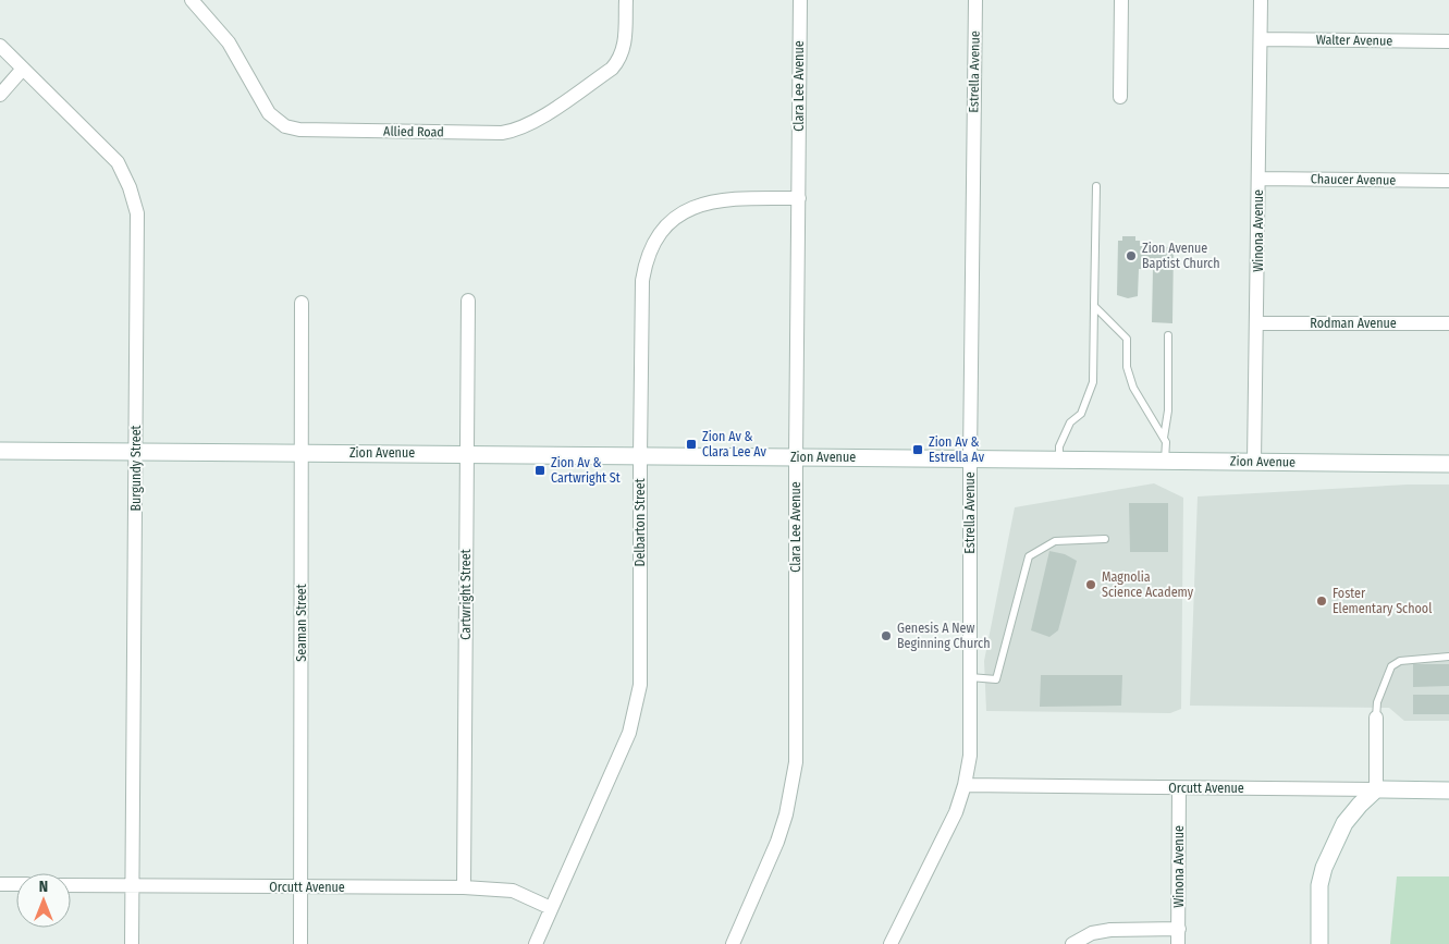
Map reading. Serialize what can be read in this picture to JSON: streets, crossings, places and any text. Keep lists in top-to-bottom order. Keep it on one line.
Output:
{"streets":{"main road":["Zion Avenue","Orcutt Avenue"],"street":["Walter Avenue","Estrella Avenue","Clara Lee Avenue","Allied Road","Chaucer Avenue","Winona Avenue","Rodman Avenue","Burgundy Street","Delbarton Street","Cartwright Street","Seaman Street"]},"crossings":[["Walter Avenue","Winona Avenue"],["Estrella Avenue","Zion Avenue"],["Estrella Avenue","Orcutt Avenue"],["Clara Lee Avenue","Zion Avenue"],["Clara Lee Avenue","Delbarton Street"],["Chaucer Avenue","Winona Avenue"],["Winona Avenue","Rodman Avenue"],["Winona Avenue","Zion Avenue"],["Winona Avenue","Orcutt Avenue"],["Zion Avenue","Burgundy Street"],["Zion Avenue","Delbarton Street"],["Zion Avenue","Cartwright Street"],["Zion Avenue","Seaman Street"],["Burgundy Street","Orcutt Avenue"],["Delbarton Street","Orcutt Avenue"],["Cartwright Street","Orcutt Avenue"],["Seaman Street","Orcutt Avenue"]],"places":{"other":["Zion Avenue Baptist Church","Magnolia Science Academy","Foster Elementary School","Genesis A New Beginning Church"],"transit":["Zion Av & Clara Lee Av","Zion Av & Estrella Av","Zion Av & Cartwright St"]},"north":"top"}
